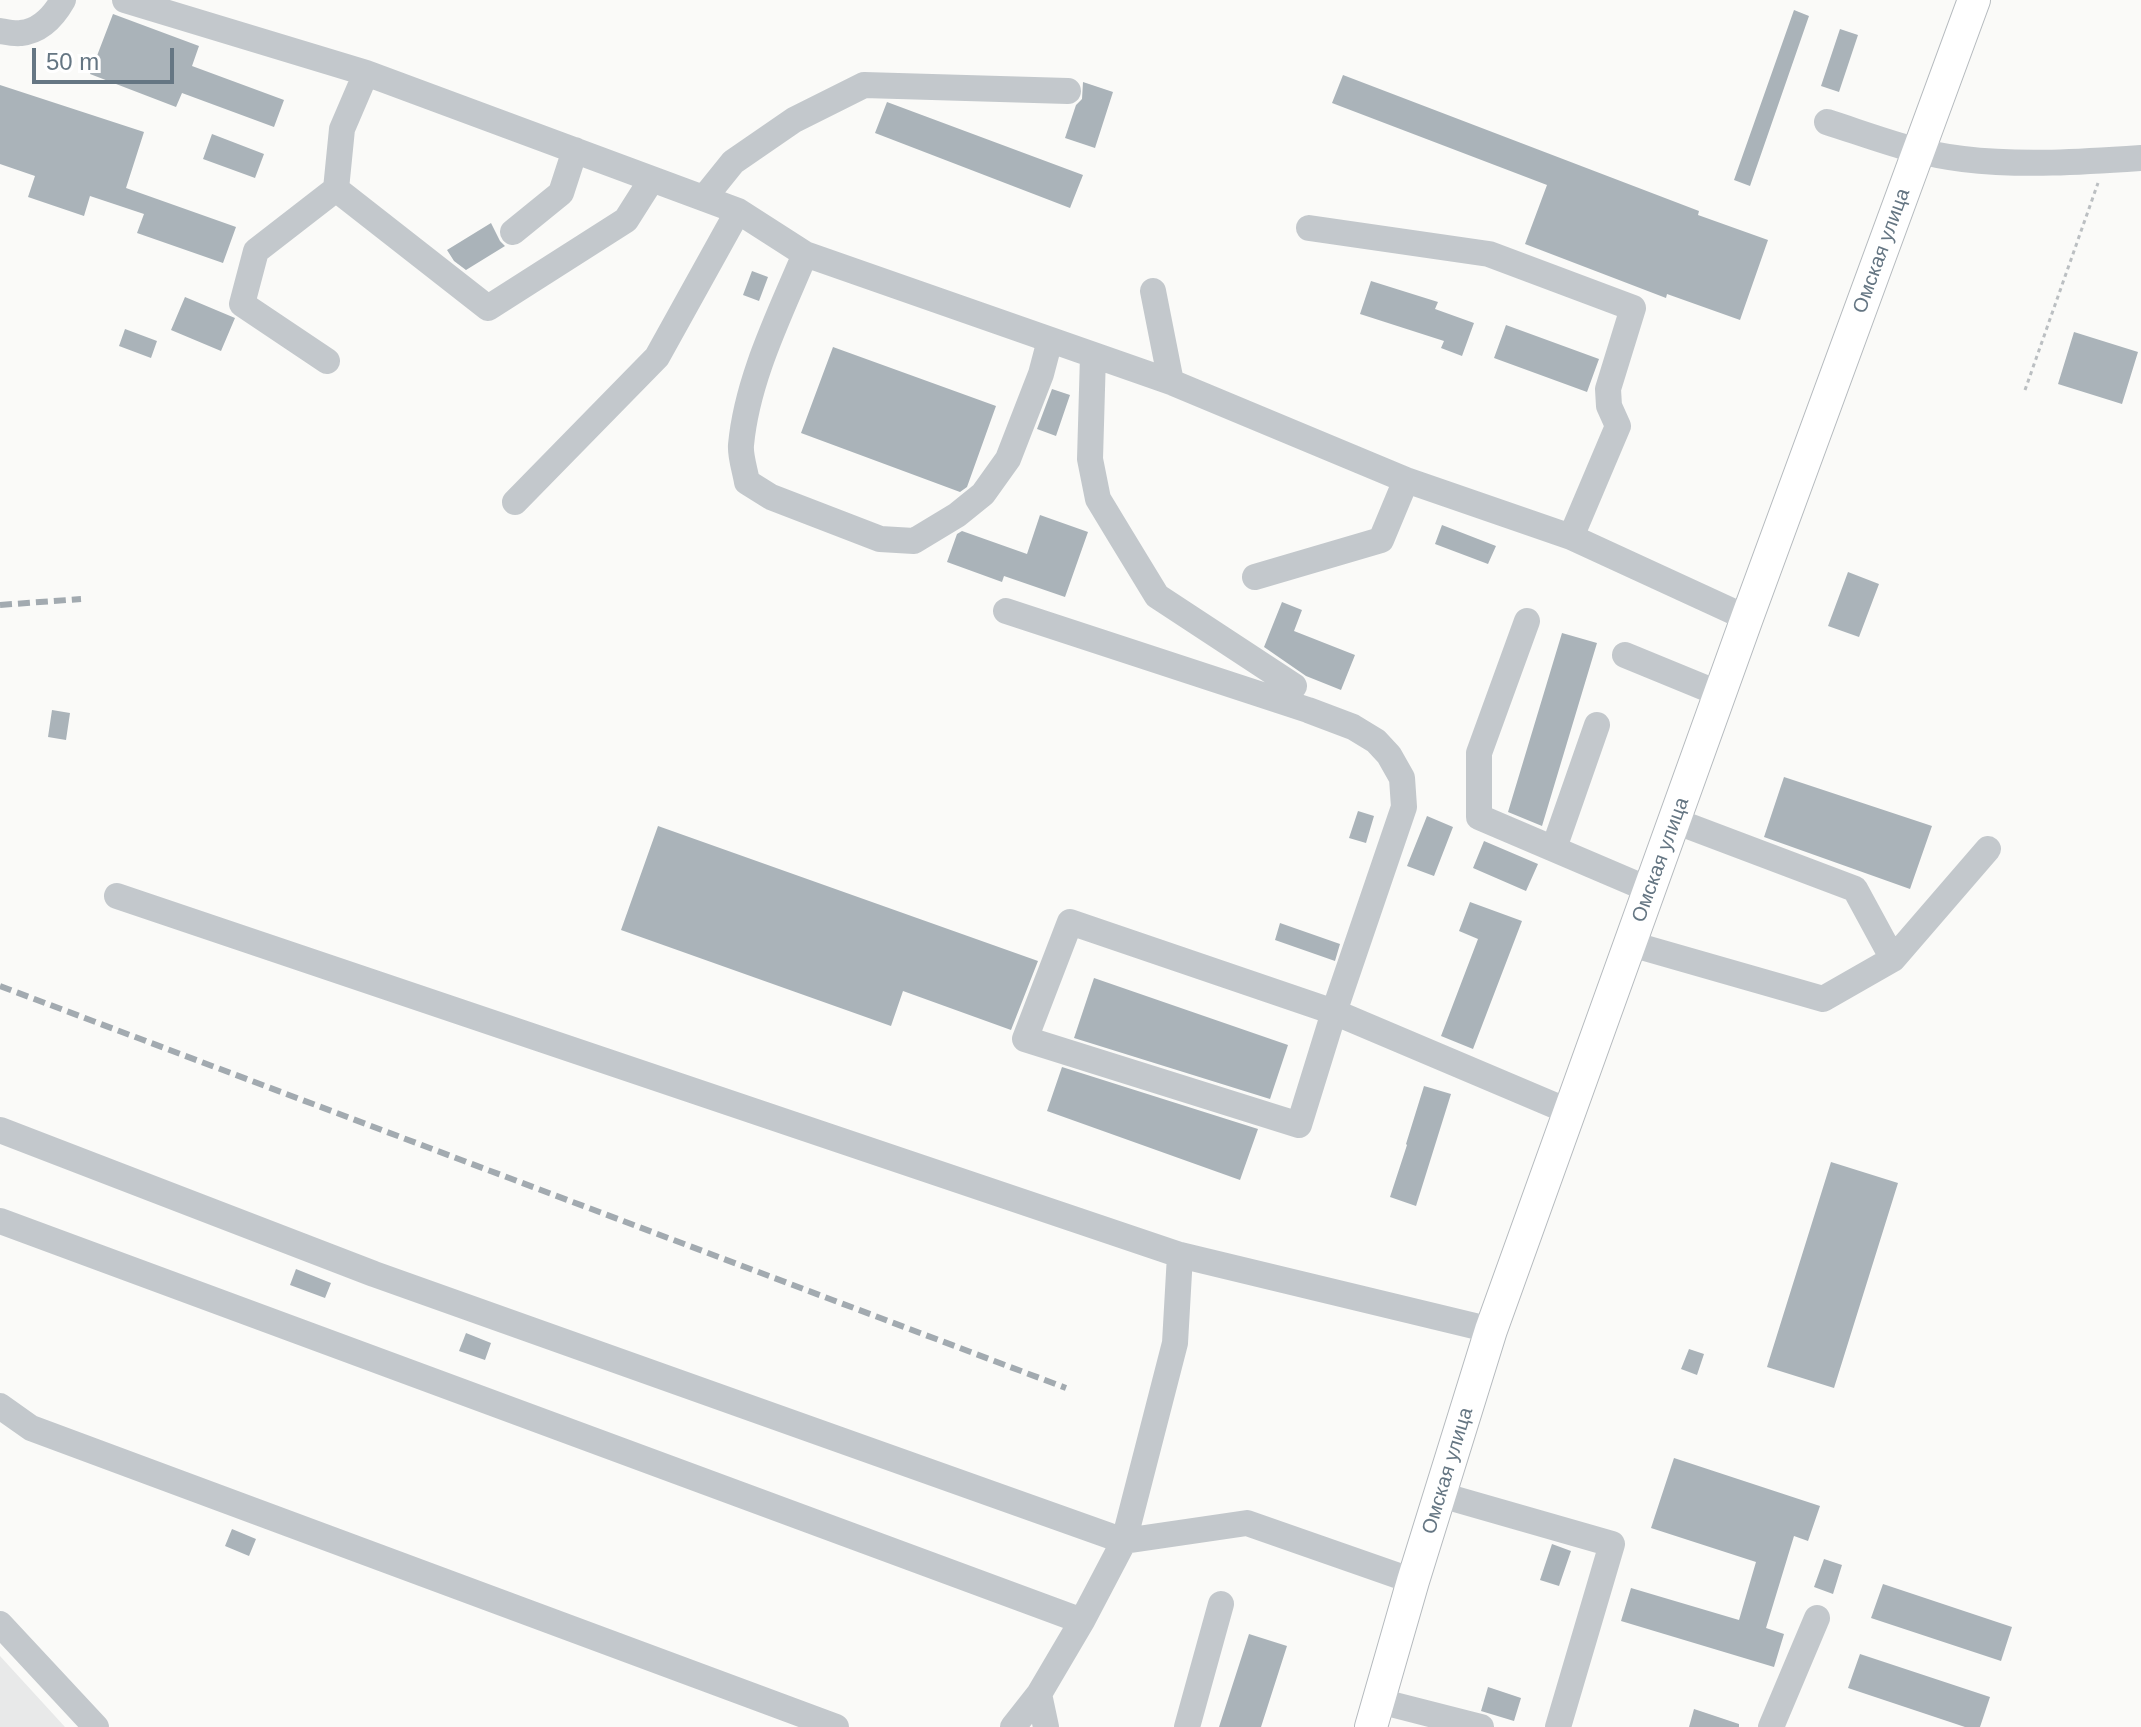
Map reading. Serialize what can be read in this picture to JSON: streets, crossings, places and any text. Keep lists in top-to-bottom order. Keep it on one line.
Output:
{"streets":{"main road":["Омская улица"]},"scale_bar":"50 m"}
